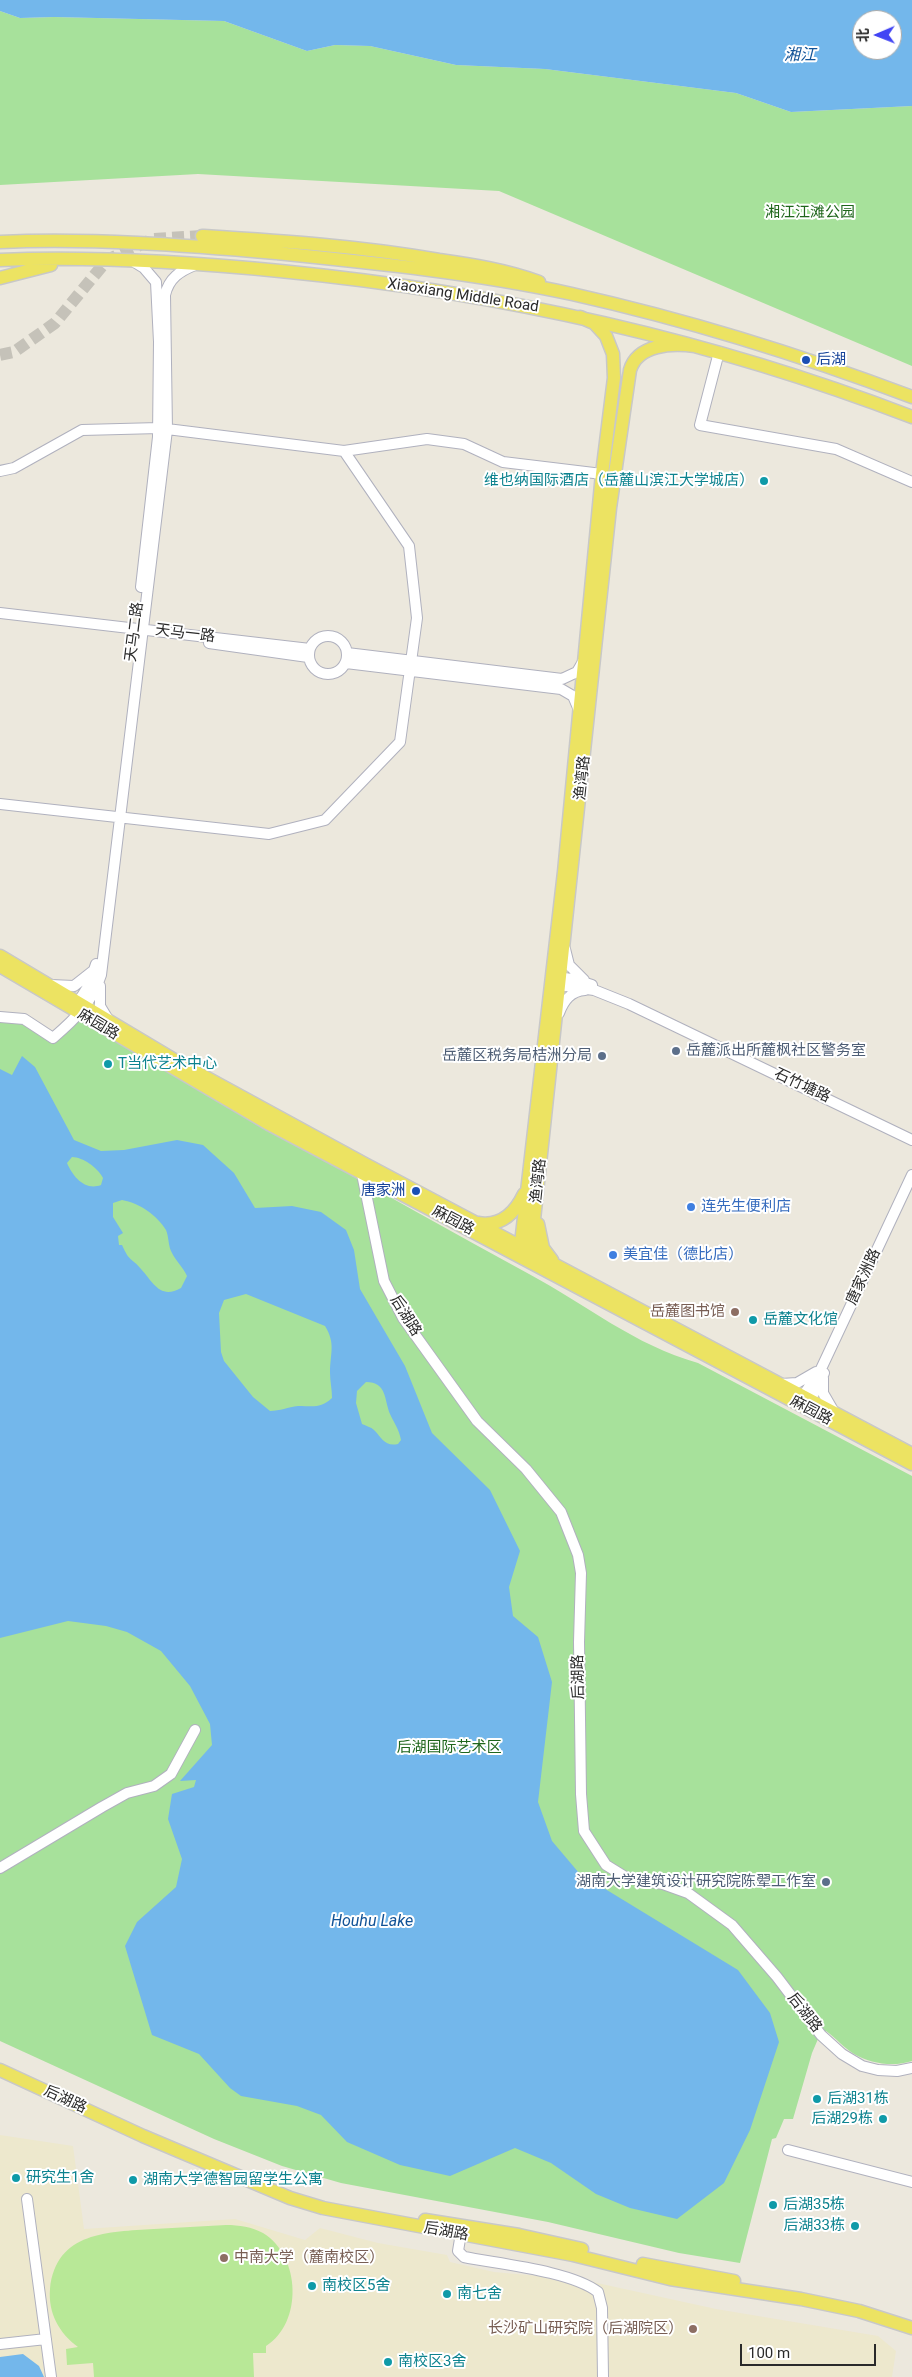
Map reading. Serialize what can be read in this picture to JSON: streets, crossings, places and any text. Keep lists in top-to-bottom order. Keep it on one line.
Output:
{"streets":{"main road":["Xiaoxiang Middle Road","渔湾路","麻园路","后湖路"],"street":["天马二路","天马一路","石竹塘路","唐家洲路"]},"crossings":[["Xiaoxiang Middle Road","天马二路"],["Xiaoxiang Middle Road","渔湾路"],["天马二路","天马一路"],["渔湾路","麻园路"],["渔湾路","石竹塘路"],["麻园路","唐家洲路"],["麻园路","后湖路"]],"water":["湘江","Houhu Lake"],"parks":["湘江江滩公园","后湖国际艺术区"],"places":["后湖","维也纳国际酒店（岳麓山滨江大学城店）","岳麓派出所麓枫社区警务室","岳麓区税务局桔洲分局","T当代艺术中心","唐家洲","连先生便利店","美宜佳（德比店）","岳麓图书馆","岳麓文化馆","湖南大学建筑设计研究院陈翚工作室","后湖31栋","后湖29栋","研究生1舍","湖南大学德智园留学生公寓","后湖35栋","后湖33栋","中南大学（麓南校区）","南校区5舍","南七舍","长沙矿山研究院（后湖院区）","南校区3舍"],"scale_bar":"100 m","north":"left"}
